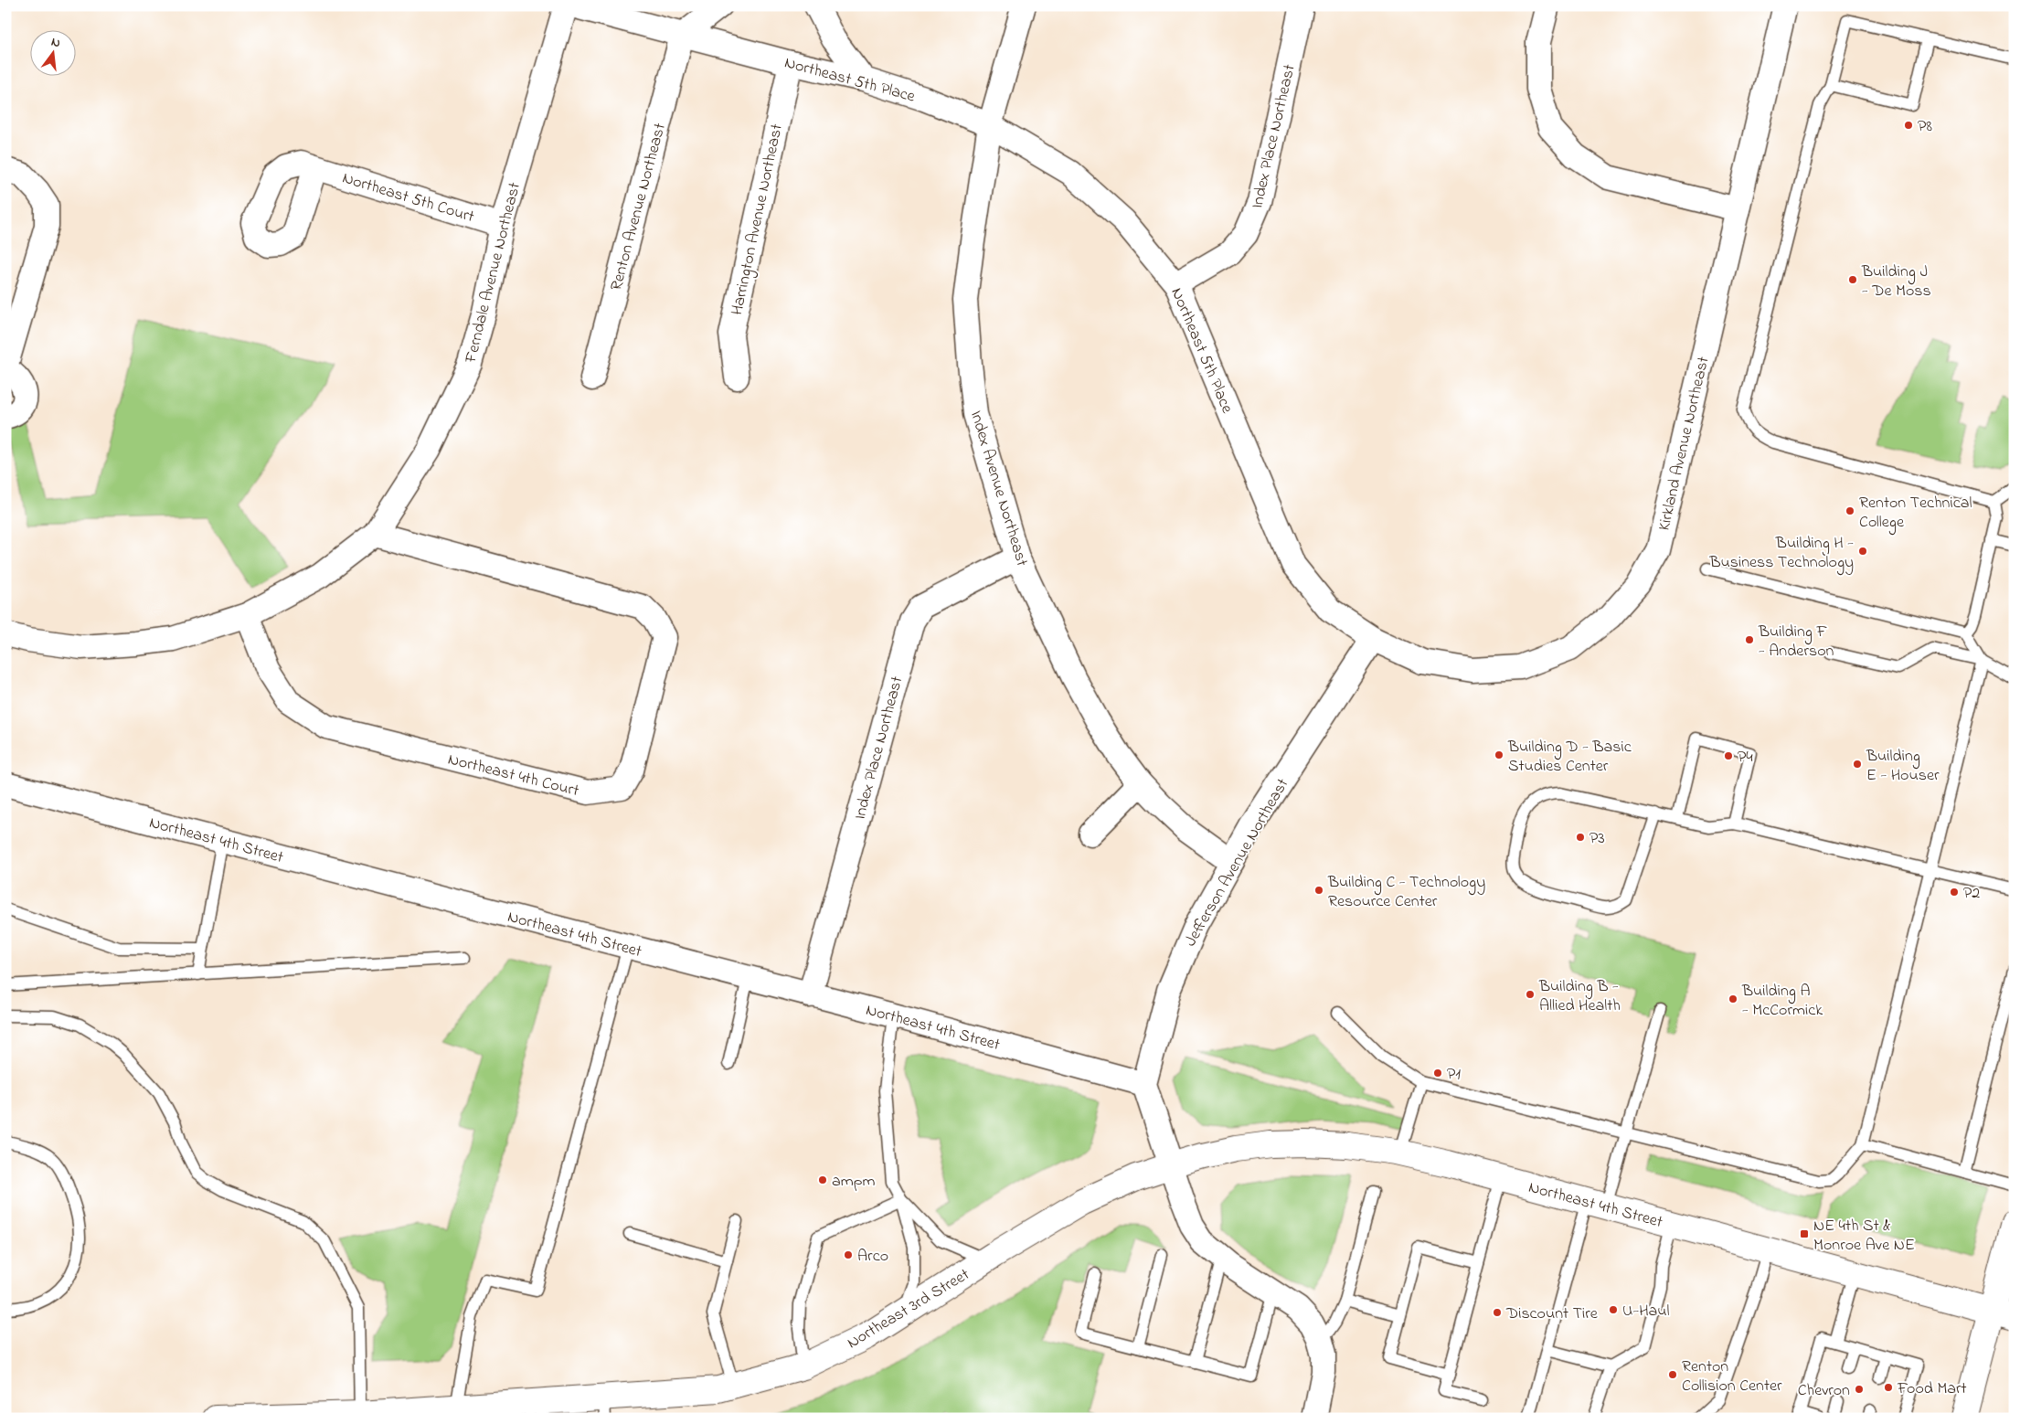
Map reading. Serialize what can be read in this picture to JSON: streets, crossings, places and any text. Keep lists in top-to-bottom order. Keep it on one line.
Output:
{"streets":{"main road":["Northeast 4th Street","Northeast 3rd Street"],"street":["Northeast 5th Place","Index Place Northeast","Northeast 5th Court","Renton Avenue Northeast","Harrington Avenue Northeast","Ferndale Avenue Northeast","Kirkland Avenue Northeast","Index Avenue Northeast","Northeast 4th Court","Jefferson Avenue Northeast"]},"crossings":[["Northeast 5th Place","Index Place Northeast"],["Northeast 5th Place","Renton Avenue Northeast"],["Northeast 5th Place","Harrington Avenue Northeast"],["Northeast 5th Place","Kirkland Avenue Northeast"],["Northeast 5th Place","Index Avenue Northeast"],["Northeast 5th Place","Jefferson Avenue Northeast"],["Index Place Northeast","Index Avenue Northeast"],["Index Place Northeast","Northeast 4th Street"],["Northeast 5th Court","Ferndale Avenue Northeast"],["Ferndale Avenue Northeast","Northeast 4th Court"],["Kirkland Avenue Northeast","Jefferson Avenue Northeast"],["Index Avenue Northeast","Jefferson Avenue Northeast"],["Northeast 4th Street","Jefferson Avenue Northeast"],["Northeast 4th Street","Northeast 3rd Street"]],"places":{"other":["P8","Building J - De Moss","Renton Technical College","Building H - Business Technology","Building F - Anderson","Building D - Basic Studies Center","P4","Building E - Houser","P3","Building C - Technology Resource Center","P2","Building B - Allied Health","Building A - McCormick","P1","ampm","Arco","U-Haul","Discount Tire","Renton Collision Center","Food Mart","Chevron"],"transit":["NE 4th St & Monroe Ave NE"]},"north":"top"}
